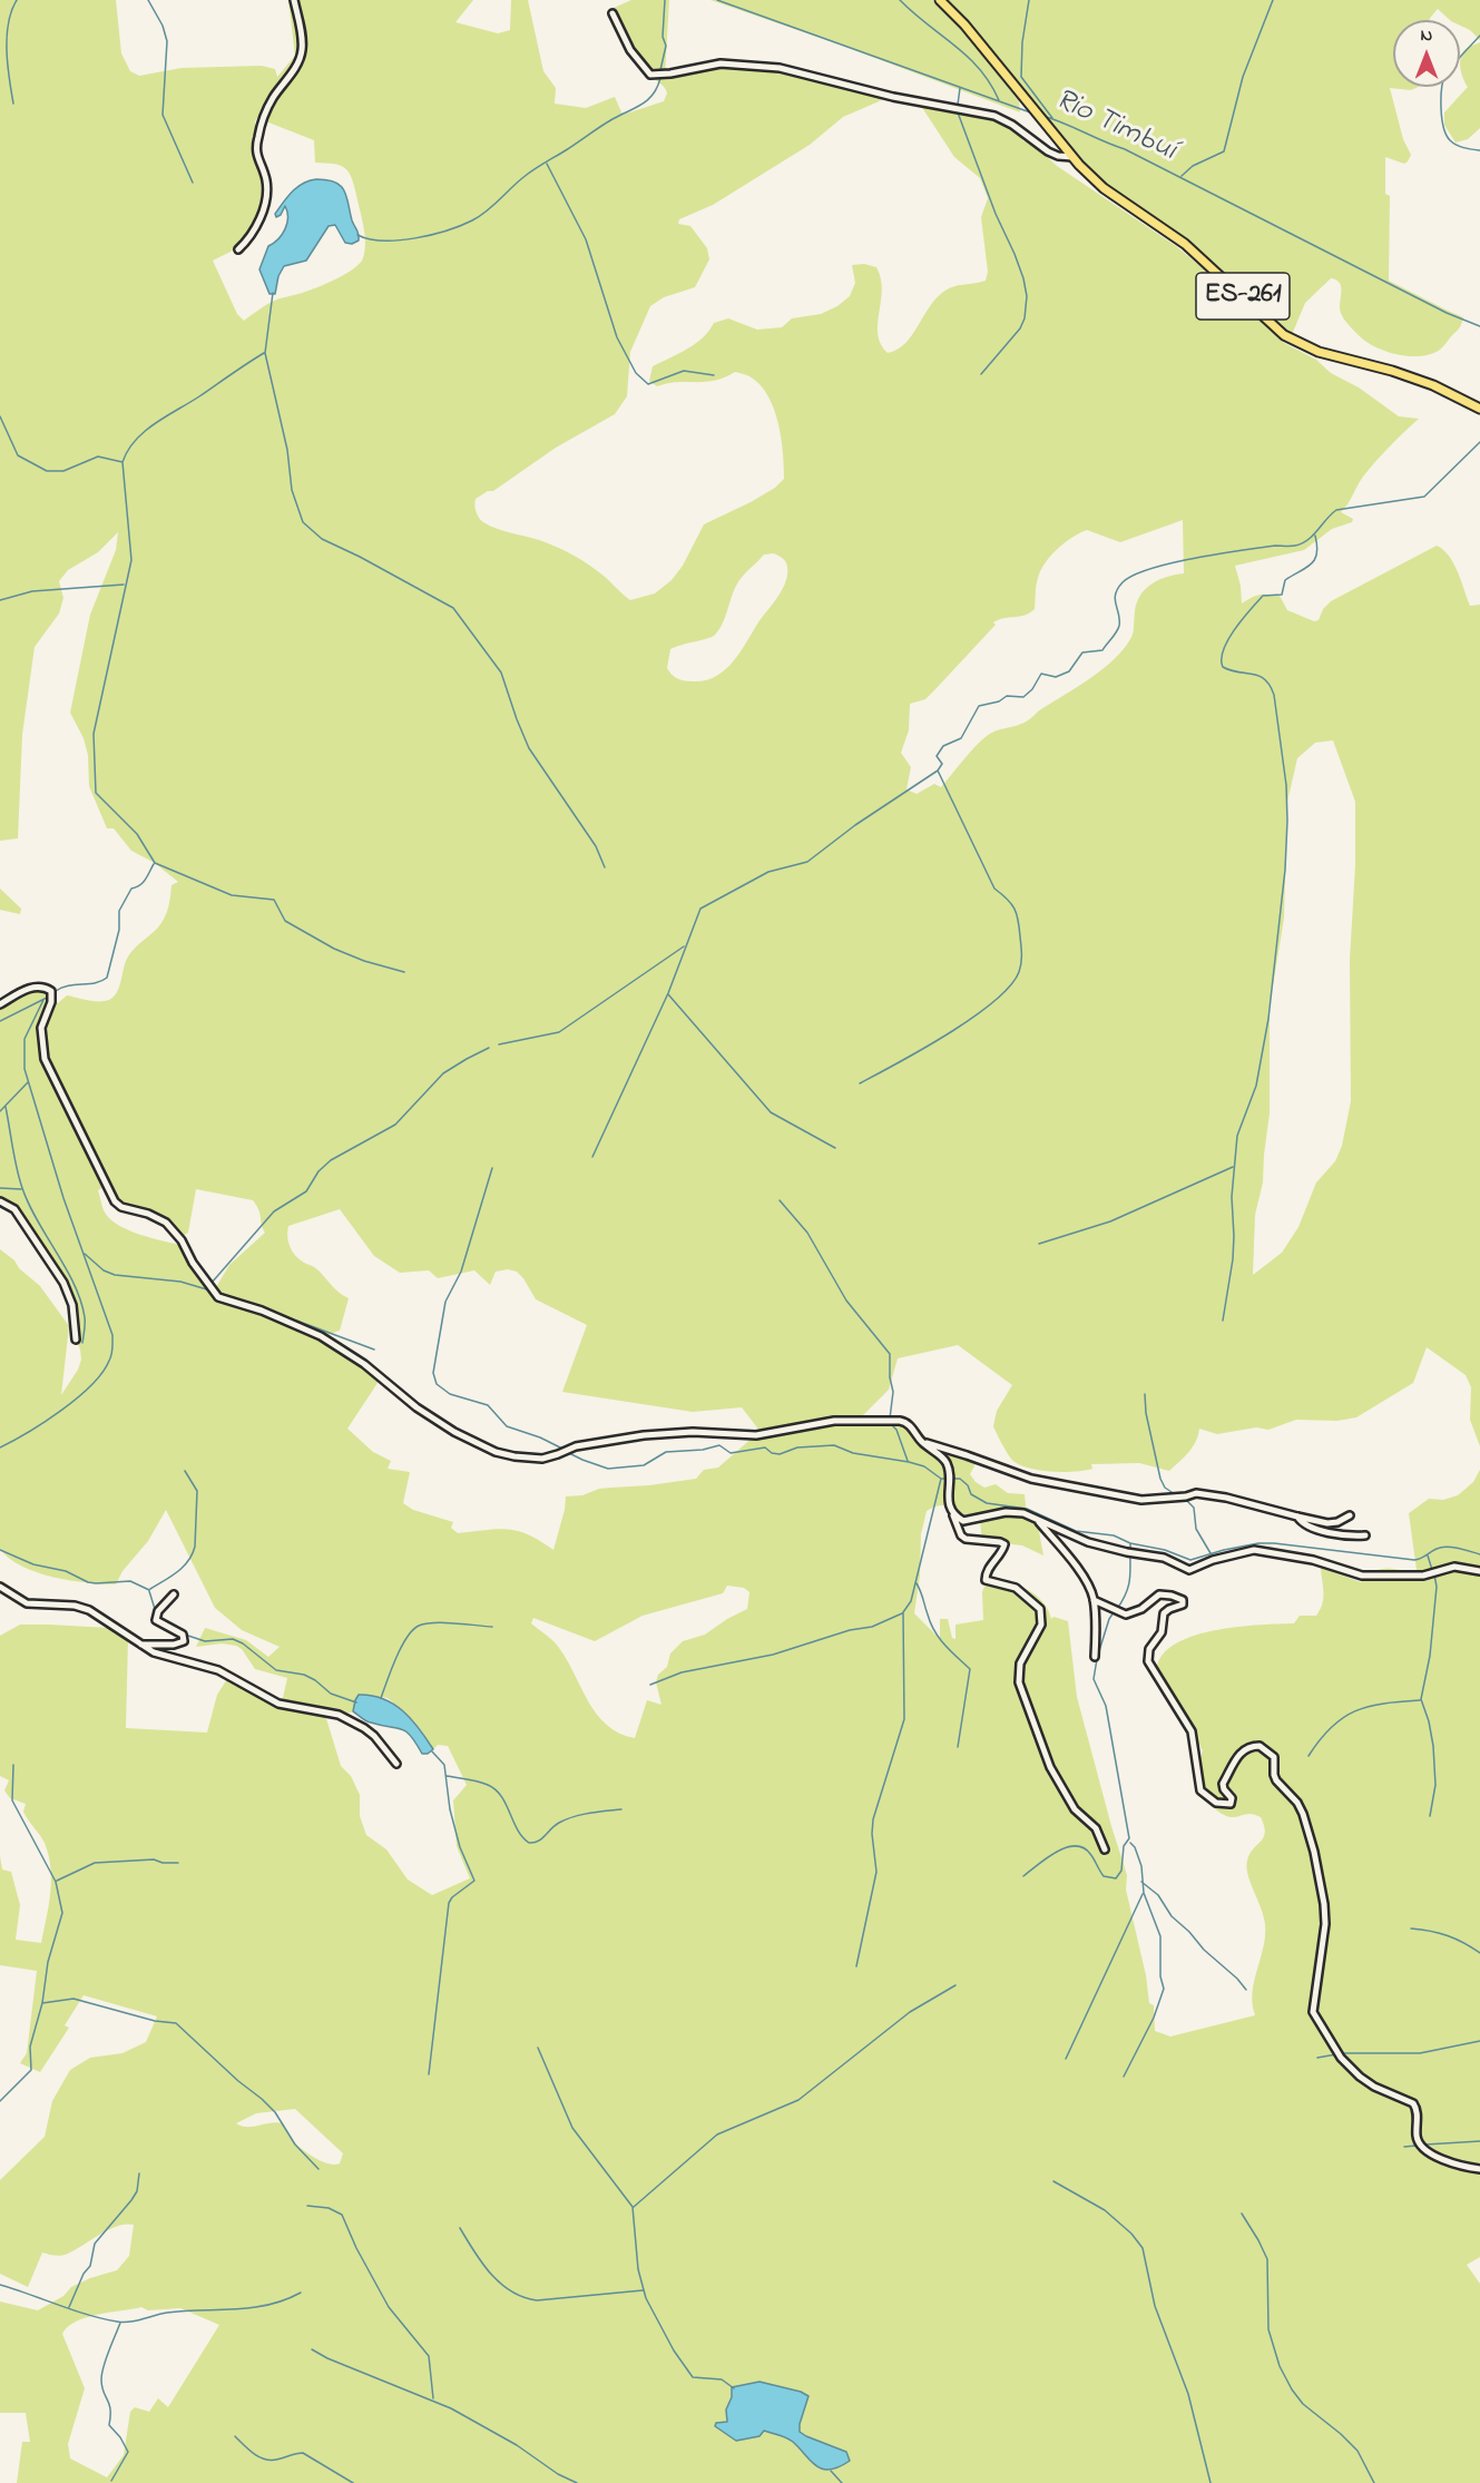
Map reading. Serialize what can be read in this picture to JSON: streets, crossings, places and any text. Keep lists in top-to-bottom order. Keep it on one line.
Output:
{"streets":{"main road":["ES-261"]},"water":["Rio Timbuí"],"north":"top"}
